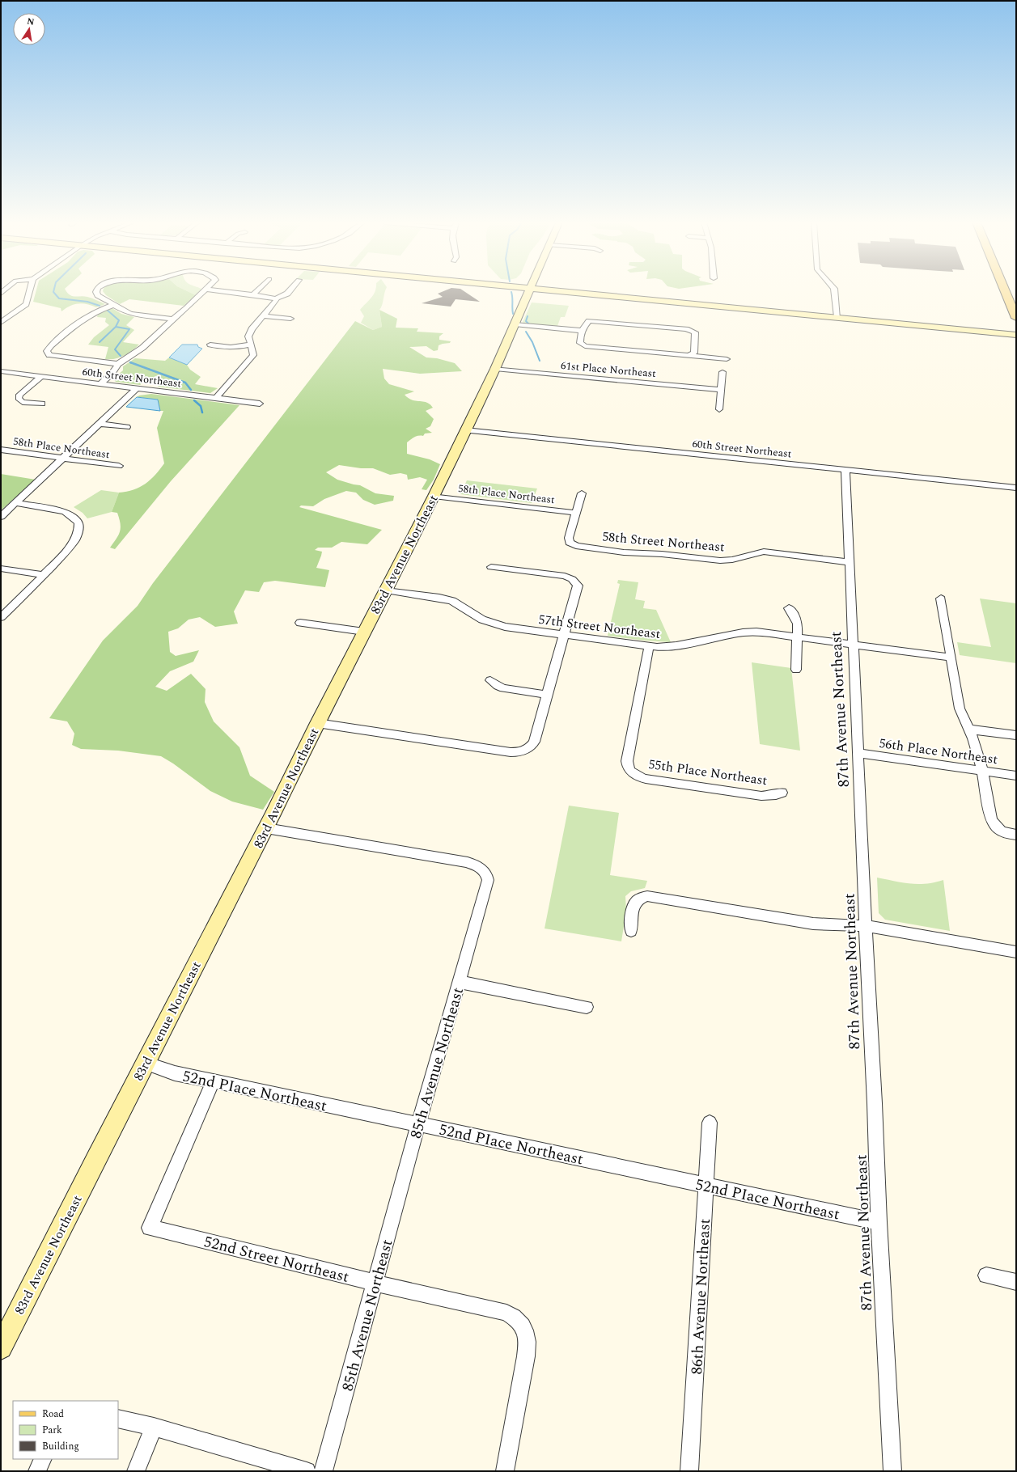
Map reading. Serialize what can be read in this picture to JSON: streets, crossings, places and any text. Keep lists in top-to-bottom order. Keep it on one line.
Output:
{"streets":{"street":["61st Place Northeast","60th Street Northeast","58th Place Northeast","58th Street Northeast","83rd Avenue Northeast","57th Street Northeast","87th Avenue Northeast","56th Place Northeast","55th Place Northeast","85th Avenue Northeast","52nd PIace Northeast","52nd Street Northeast","86th Avenue Northeast"]},"crossings":[["61st Place Northeast","83rd Avenue Northeast"],["60th Street Northeast","83rd Avenue Northeast"],["60th Street Northeast","87th Avenue Northeast"],["58th Place Northeast","58th Street Northeast"],["58th Place Northeast","83rd Avenue Northeast"],["58th Street Northeast","87th Avenue Northeast"],["83rd Avenue Northeast","57th Street Northeast"],["83rd Avenue Northeast","85th Avenue Northeast"],["83rd Avenue Northeast","52nd PIace Northeast"],["57th Street Northeast","87th Avenue Northeast"],["57th Street Northeast","55th Place Northeast"],["87th Avenue Northeast","56th Place Northeast"],["87th Avenue Northeast","52nd PIace Northeast"],["85th Avenue Northeast","52nd PIace Northeast"],["85th Avenue Northeast","52nd Street Northeast"],["52nd PIace Northeast","52nd Street Northeast"],["52nd PIace Northeast","86th Avenue Northeast"]],"legend":["Road","Park","Building"],"north":"top"}
